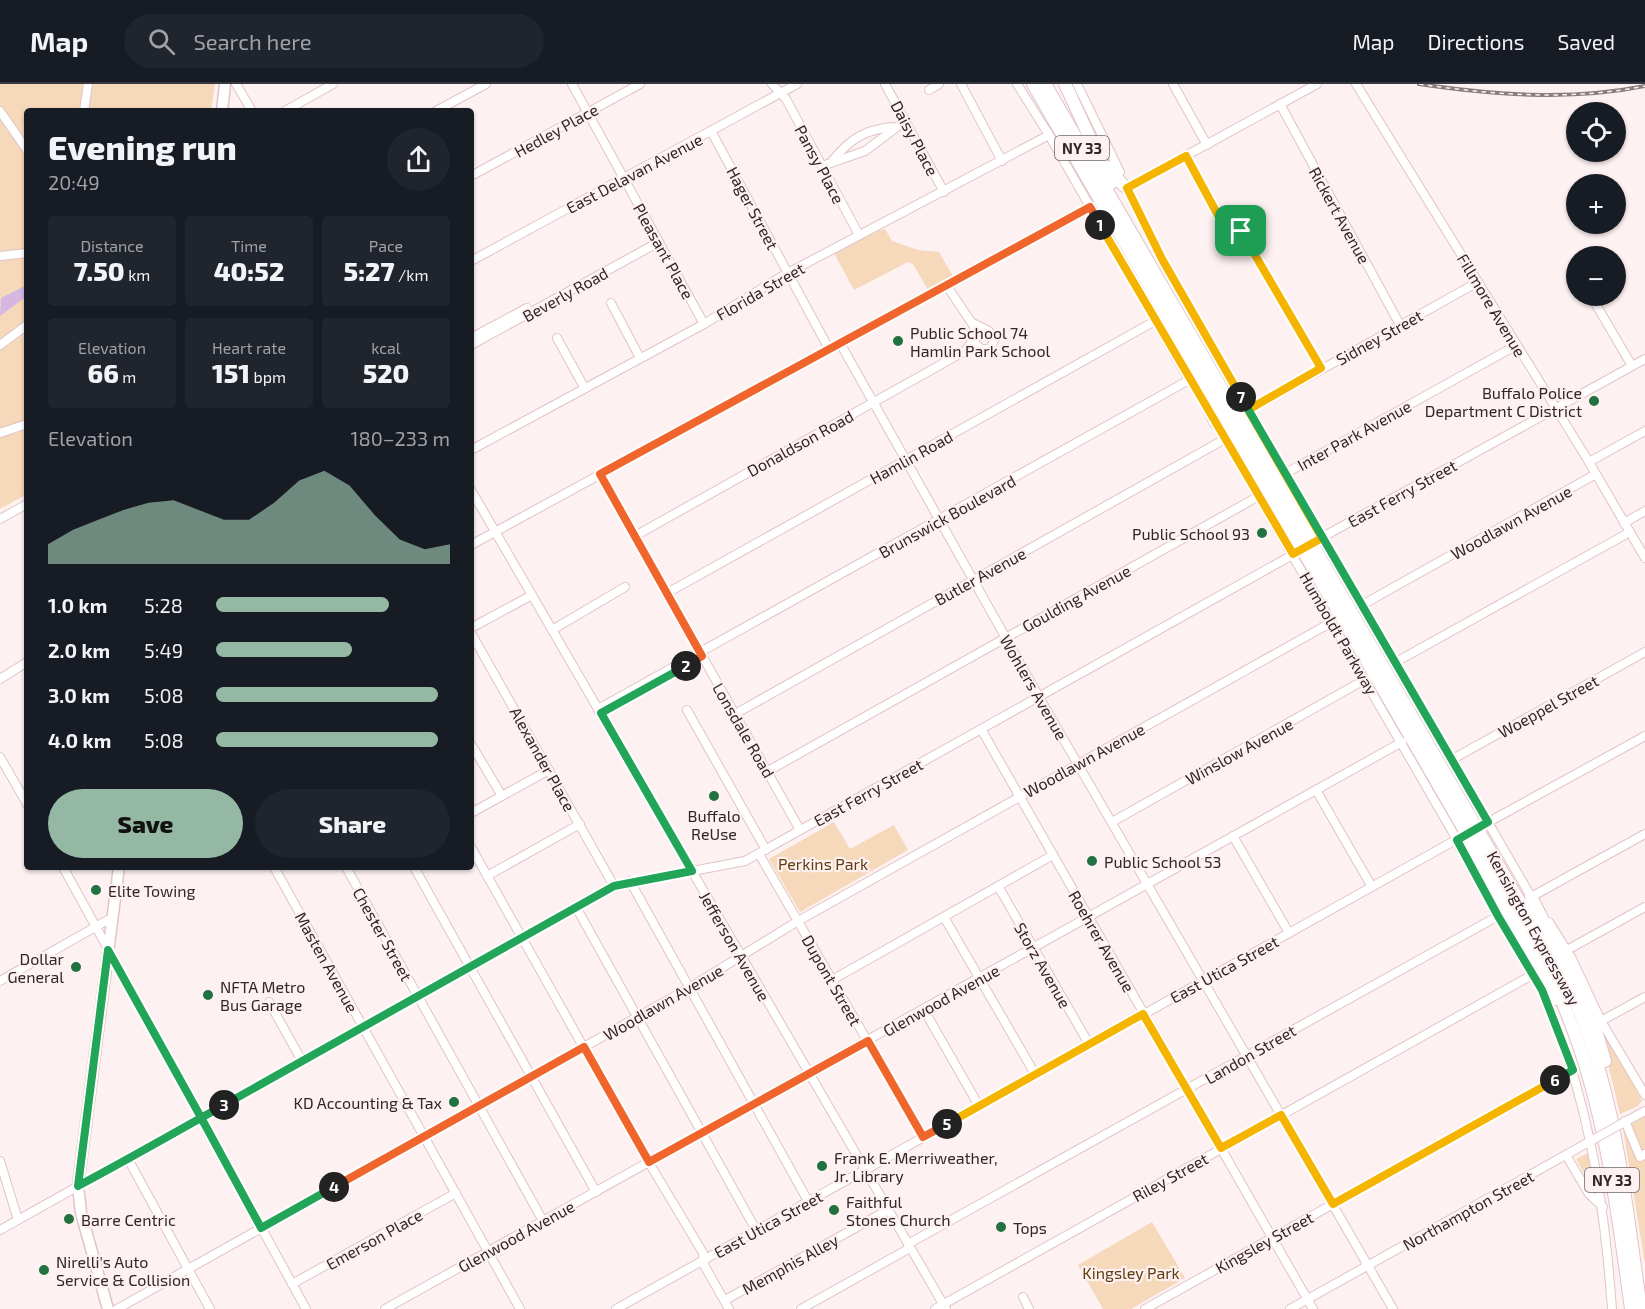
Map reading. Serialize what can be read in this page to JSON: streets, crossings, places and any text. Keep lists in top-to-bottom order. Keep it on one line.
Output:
{"streets":{"highway":["NY 33","Kensington Expressway"],"street":["Hedley Place","Daisy Place","Pansy Place","East Delavan Avenue","Hager Street","Rickert Avenue","Pleasant Place","Florida Street","Beverly Road","Fillmore Avenue","Sidney Street","Inter Park Avenue","Donaldson Road","Hamlin Road","East Ferry Street","Brunswick Boulevard","Woodlawn Avenue","Butler Avenue","Goulding Avenue","Humboldt Parkway","Wohlers Avenue","Woeppel Street","Lonsdale Road","Winslow Avenue","Alexander Place","Chester Street","Roehrer Avenue","Jefferson Avenue","Masten Avenue","Storz Avenue","East Utica Street","Dupont Street","Glenwood Avenue","Landon Street","Riley Street","Northampton Street","Emerson Place","Kingsley Street","Memphis Alley"]},"crossings":[["Hedley Place","Pleasant Place"],["Daisy Place","Florida Street"],["Pansy Place","East Delavan Avenue"],["Pansy Place","Florida Street"],["East Delavan Avenue","Hager Street"],["East Delavan Avenue","Pleasant Place"],["Hager Street","Florida Street"],["Rickert Avenue","Sidney Street"],["Pleasant Place","Florida Street"],["Pleasant Place","Beverly Road"],["Florida Street","Humboldt Parkway"],["Fillmore Avenue","Sidney Street"],["Fillmore Avenue","Inter Park Avenue"],["Fillmore Avenue","East Ferry Street"],["Fillmore Avenue","Woodlawn Avenue"],["Sidney Street","Humboldt Parkway"],["Inter Park Avenue","Humboldt Parkway"],["Donaldson Road","Wohlers Avenue"],["Donaldson Road","Lonsdale Road"],["Hamlin Road","Humboldt Parkway"],["Hamlin Road","Wohlers Avenue"],["Hamlin Road","Lonsdale Road"],["Hamlin Road","Kensington Expressway"],["East Ferry Street","Humboldt Parkway"],["East Ferry Street","Wohlers Avenue"],["East Ferry Street","Lonsdale Road"],["East Ferry Street","Alexander Place"],["East Ferry Street","Chester Street"],["East Ferry Street","Roehrer Avenue"],["East Ferry Street","Jefferson Avenue"],["East Ferry Street","Masten Avenue"],["East Ferry Street","Dupont Street"],["Brunswick Boulevard","Humboldt Parkway"],["Brunswick Boulevard","Wohlers Avenue"],["Brunswick Boulevard","Lonsdale Road"],["Brunswick Boulevard","Jefferson Avenue"],["Woodlawn Avenue","Humboldt Parkway"],["Woodlawn Avenue","Wohlers Avenue"],["Woodlawn Avenue","Chester Street"],["Woodlawn Avenue","Roehrer Avenue"],["Woodlawn Avenue","Jefferson Avenue"],["Woodlawn Avenue","Masten Avenue"],["Woodlawn Avenue","Dupont Street"],["Butler Avenue","Humboldt Parkway"],["Butler Avenue","Wohlers Avenue"],["Butler Avenue","Lonsdale Road"],["Goulding Avenue","Humboldt Parkway"],["Goulding Avenue","Wohlers Avenue"],["Goulding Avenue","Lonsdale Road"],["Humboldt Parkway","Woeppel Street"],["Humboldt Parkway","Winslow Avenue"],["Humboldt Parkway","Kensington Expressway"],["Humboldt Parkway","East Utica Street"],["Humboldt Parkway","Glenwood Avenue"],["Humboldt Parkway","Landon Street"],["Humboldt Parkway","Riley Street"],["Humboldt Parkway","Northampton Street"],["Humboldt Parkway","Kingsley Street"],["Wohlers Avenue","Winslow Avenue"],["Wohlers Avenue","East Utica Street"],["Wohlers Avenue","Glenwood Avenue"],["Wohlers Avenue","Landon Street"],["Wohlers Avenue","Riley Street"],["Wohlers Avenue","Northampton Street"],["Wohlers Avenue","Kingsley Street"],["Chester Street","Glenwood Avenue"],["Roehrer Avenue","East Utica Street"],["Roehrer Avenue","Glenwood Avenue"],["Roehrer Avenue","Landon Street"],["Roehrer Avenue","Riley Street"],["Roehrer Avenue","Northampton Street"],["Roehrer Avenue","Kingsley Street"],["Jefferson Avenue","East Utica Street"],["Jefferson Avenue","Glenwood Avenue"],["Jefferson Avenue","Landon Street"],["Jefferson Avenue","Riley Street"],["Jefferson Avenue","Memphis Alley"],["Masten Avenue","Glenwood Avenue"],["Masten Avenue","Emerson Place"],["Storz Avenue","East Utica Street"],["Storz Avenue","Glenwood Avenue"],["East Utica Street","Dupont Street"],["Dupont Street","Glenwood Avenue"]],"parks":["Perkins Park","Kingsley Park"],"places":["Public School 74 Hamlin Park School","Buffalo Police Department C District","Public School 93","Buffalo ReUse","Public School 53","Elite Towing","Dollar General","NFTA Metro Bus Garage","KD Accounting & Tax","Frank E. Merriweather, Jr. Library","Faithful Stones Church","Barre Centric","Tops","Nirelli's Auto Service & Collision"],"page":{"header":"Map","search":"Search here","nav":["Map","Directions","Saved"],"map_buttons":["+","−"],"heading":["Evening run","20:49"],"pins":["1","7","2","6","3","5","4"],"stats":[["Distance","7.50 km"],["Time","40:52"],["Pace","5:27 /km"],["Elevation","66 m"],["Heart rate","151 bpm"],["kcal","520"]],"chart":["Elevation","180–233 m"],"list":[{"name":"1.0 km","note":"5:28"},{"name":"2.0 km","note":"5:49"},{"name":"3.0 km","note":"5:08"},{"name":"4.0 km","note":"5:08"}],"buttons":["Save","Share"]}}
